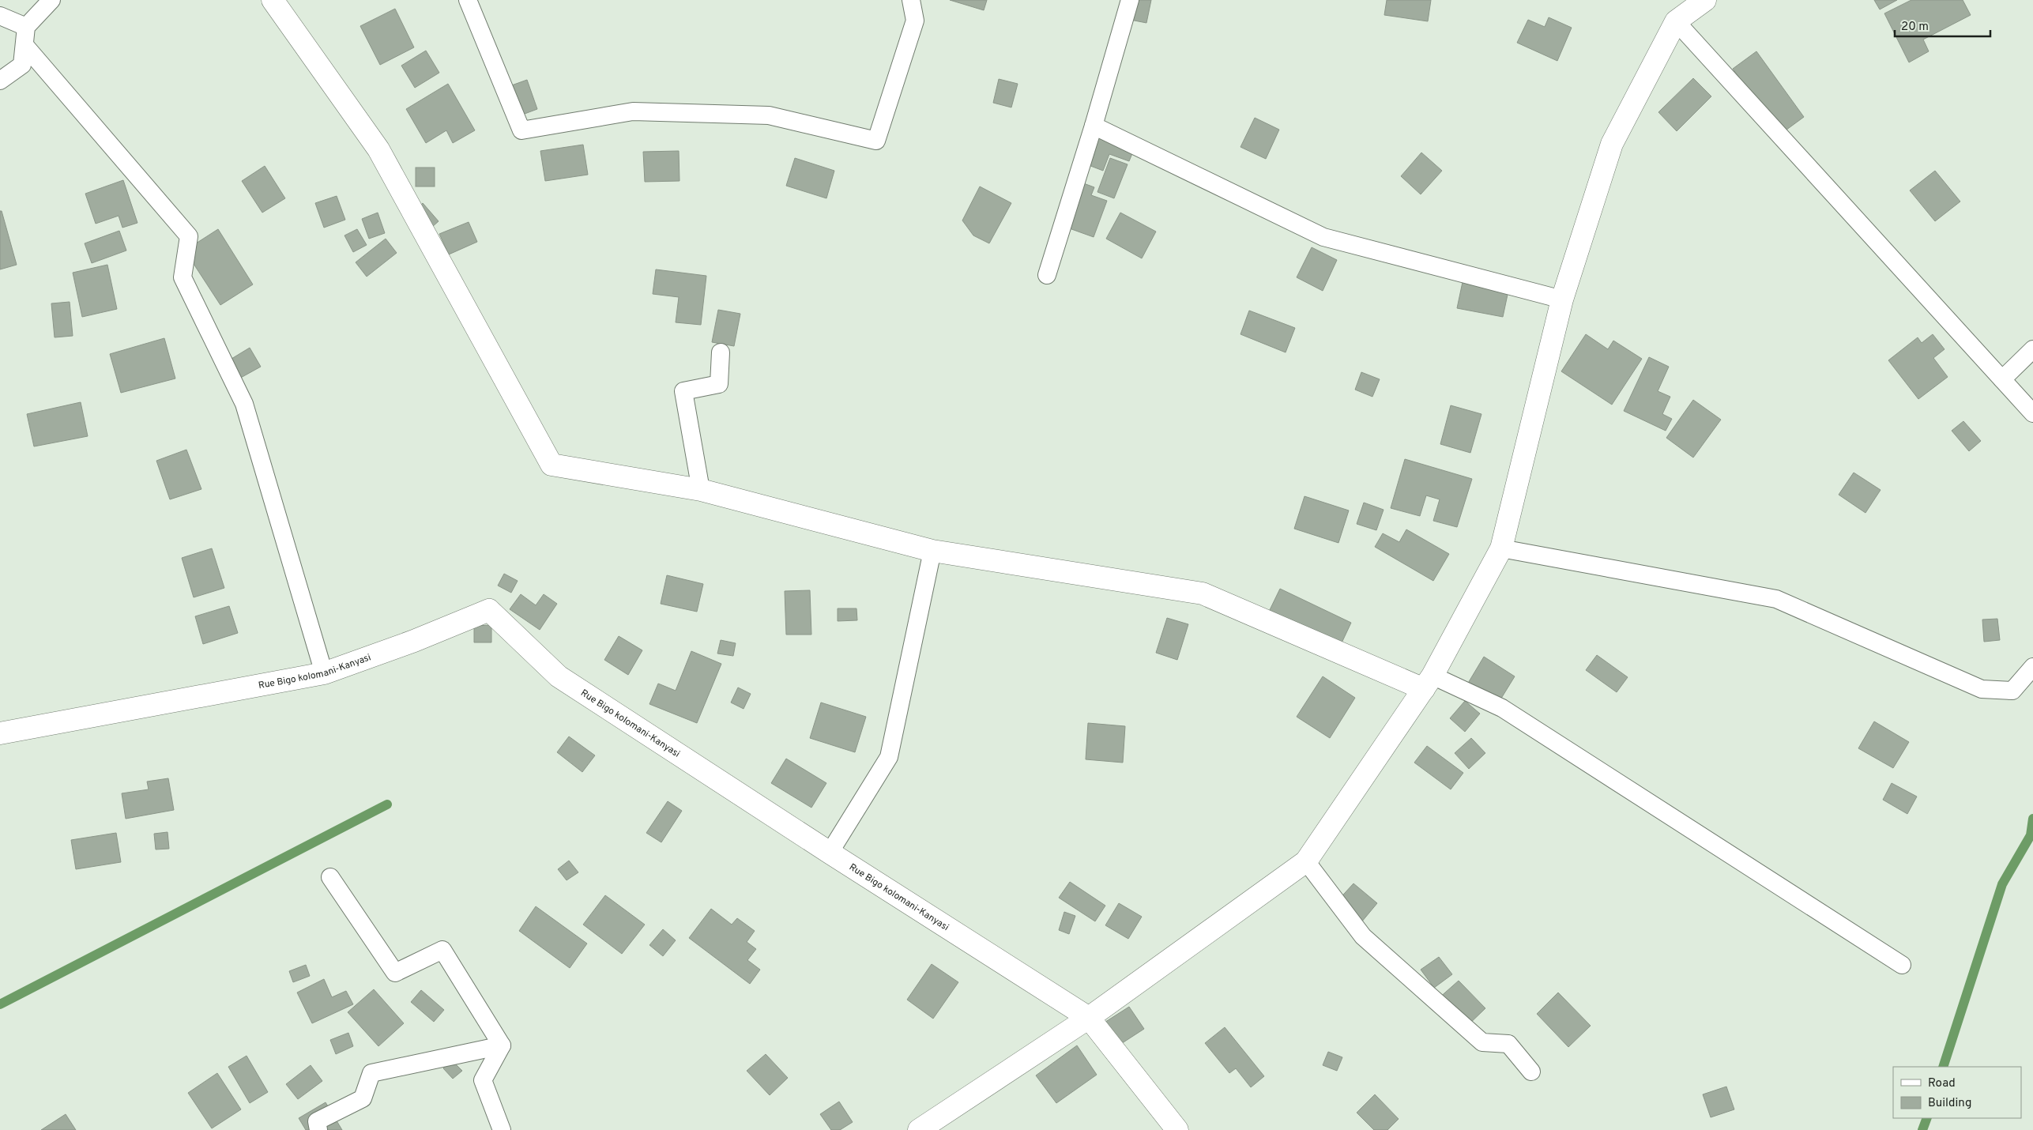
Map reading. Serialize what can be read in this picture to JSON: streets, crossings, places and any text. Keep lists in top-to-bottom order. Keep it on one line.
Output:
{"streets":{"street":["Rue Bigo kolomani-Kanyasi"]},"legend":["Road","Building"],"scale_bar":"20 m"}
